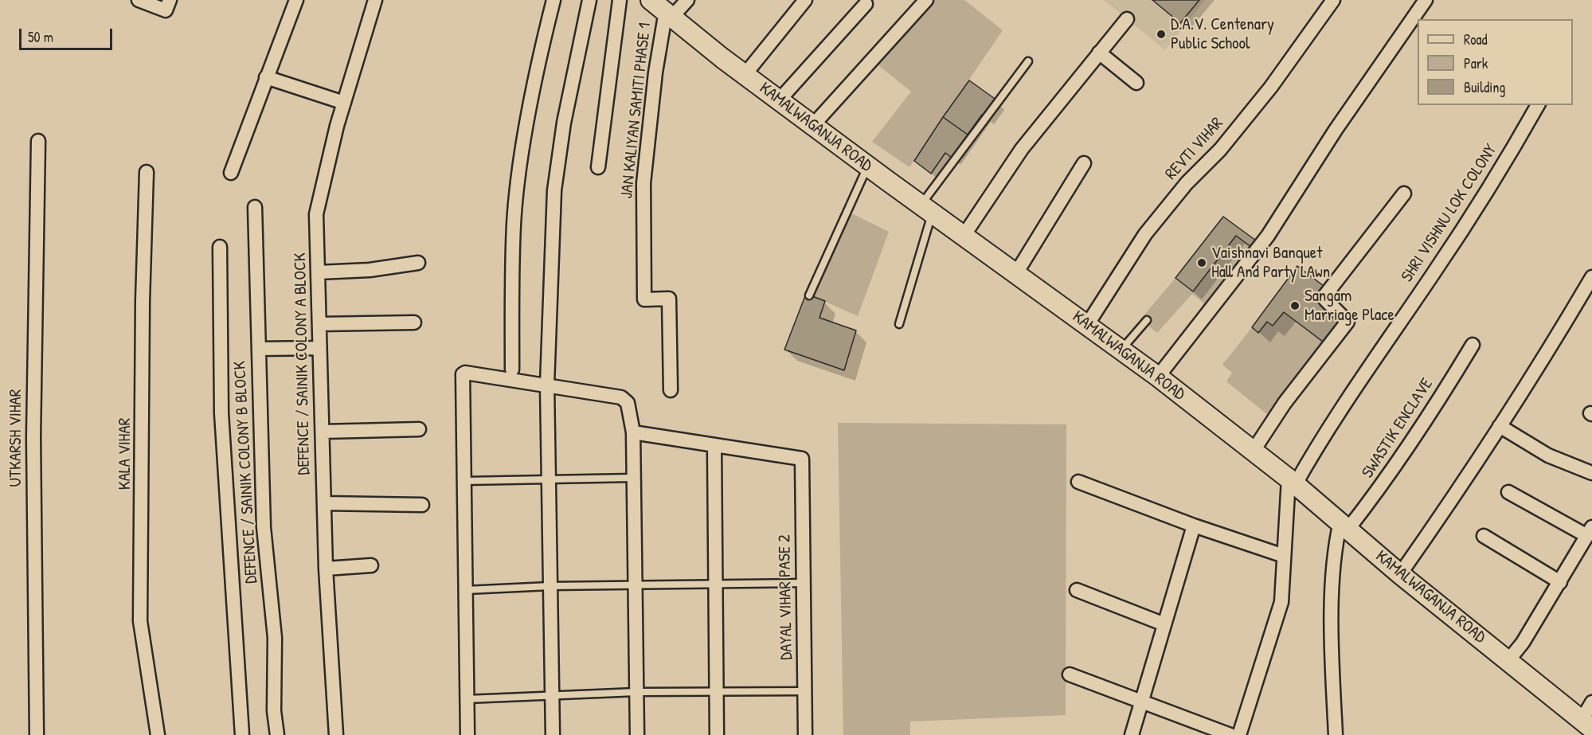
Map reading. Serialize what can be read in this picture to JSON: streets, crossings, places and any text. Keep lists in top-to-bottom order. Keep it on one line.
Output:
{"streets":{"main road":["KAMALWAGANJA ROAD"],"street":["JAN KALIYAN SAMITI PHASE 1","REVTI VIHAR","SHRI VISHNU LOK COLONY","DEFENCE / SAINIK COLONY A BLOCK","SWASTIK ENCLAVE","UTKARSH VIHAR","KALA VIHAR","DEFENCE / SAINIK COLONY B BLOCK","DAYAL VIHAR PASE 2"]},"crossings":[["JAN KALIYAN SAMITI PHASE 1","KAMALWAGANJA ROAD"],["KAMALWAGANJA ROAD","REVTI VIHAR"],["KAMALWAGANJA ROAD","SHRI VISHNU LOK COLONY"],["KAMALWAGANJA ROAD","SWASTIK ENCLAVE"]],"places":["D.A.V. Centenary Public School","Vaishnavi Banquet Hall And Party LAwn","Sangam Marriage Place"],"legend":["Road","Park","Building"],"scale_bar":"50 m"}
